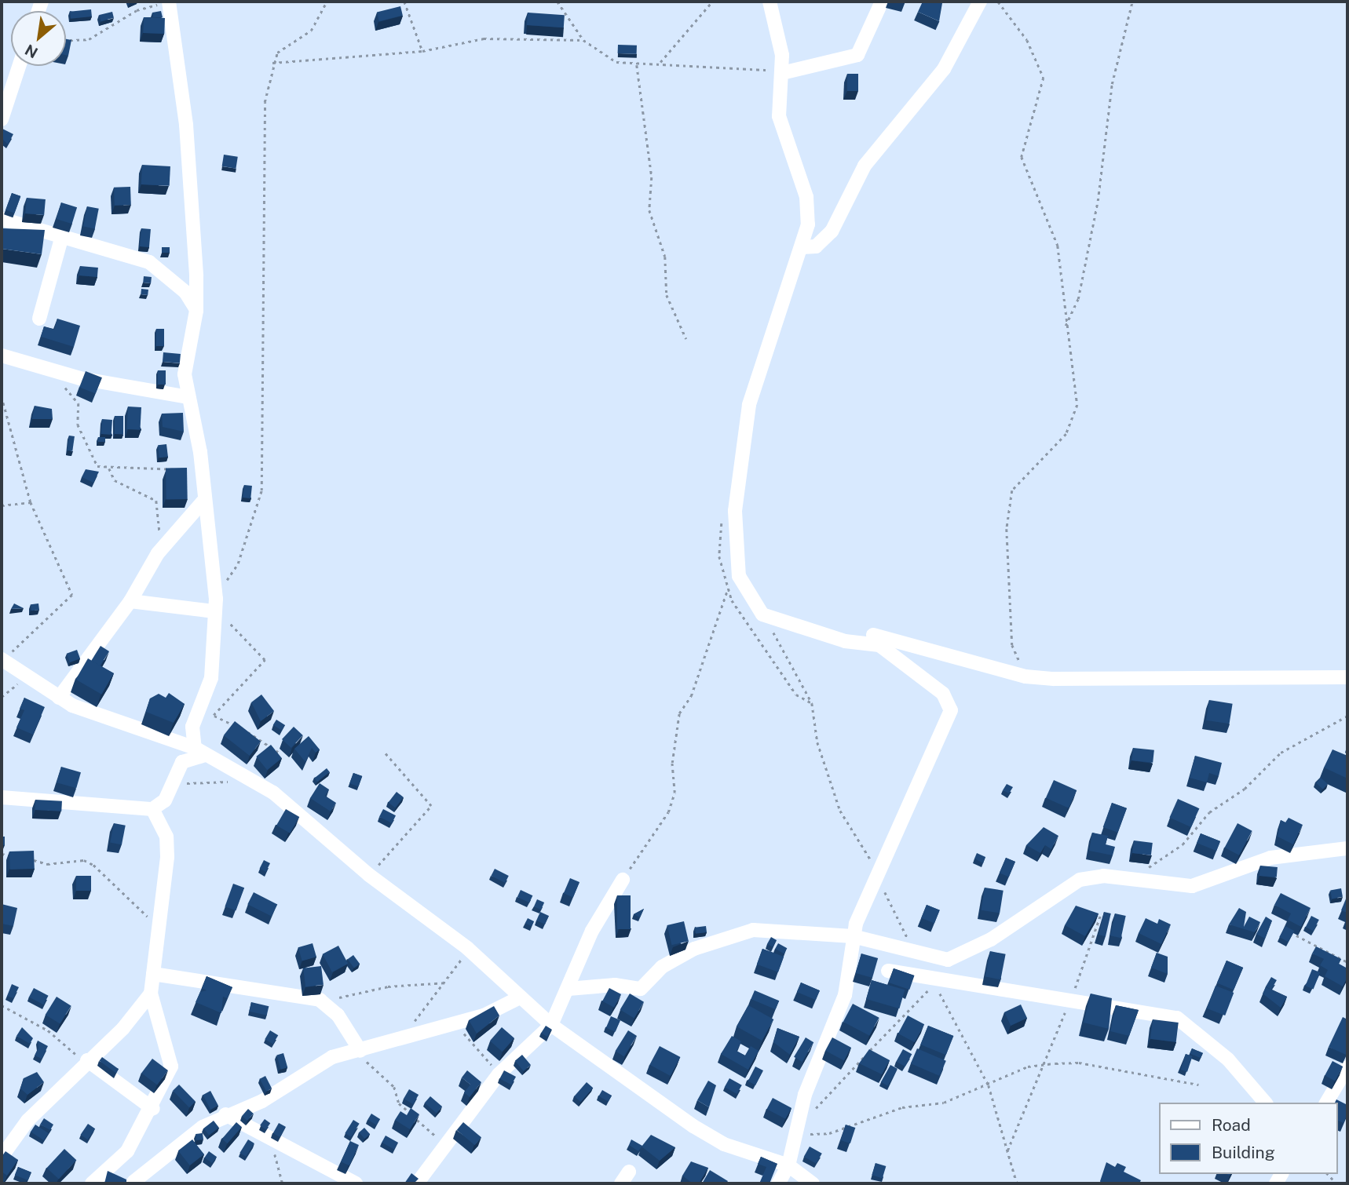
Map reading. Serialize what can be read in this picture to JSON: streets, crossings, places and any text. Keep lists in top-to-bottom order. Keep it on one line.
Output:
{"legend":["Road","Building"],"north":"bottom left"}
